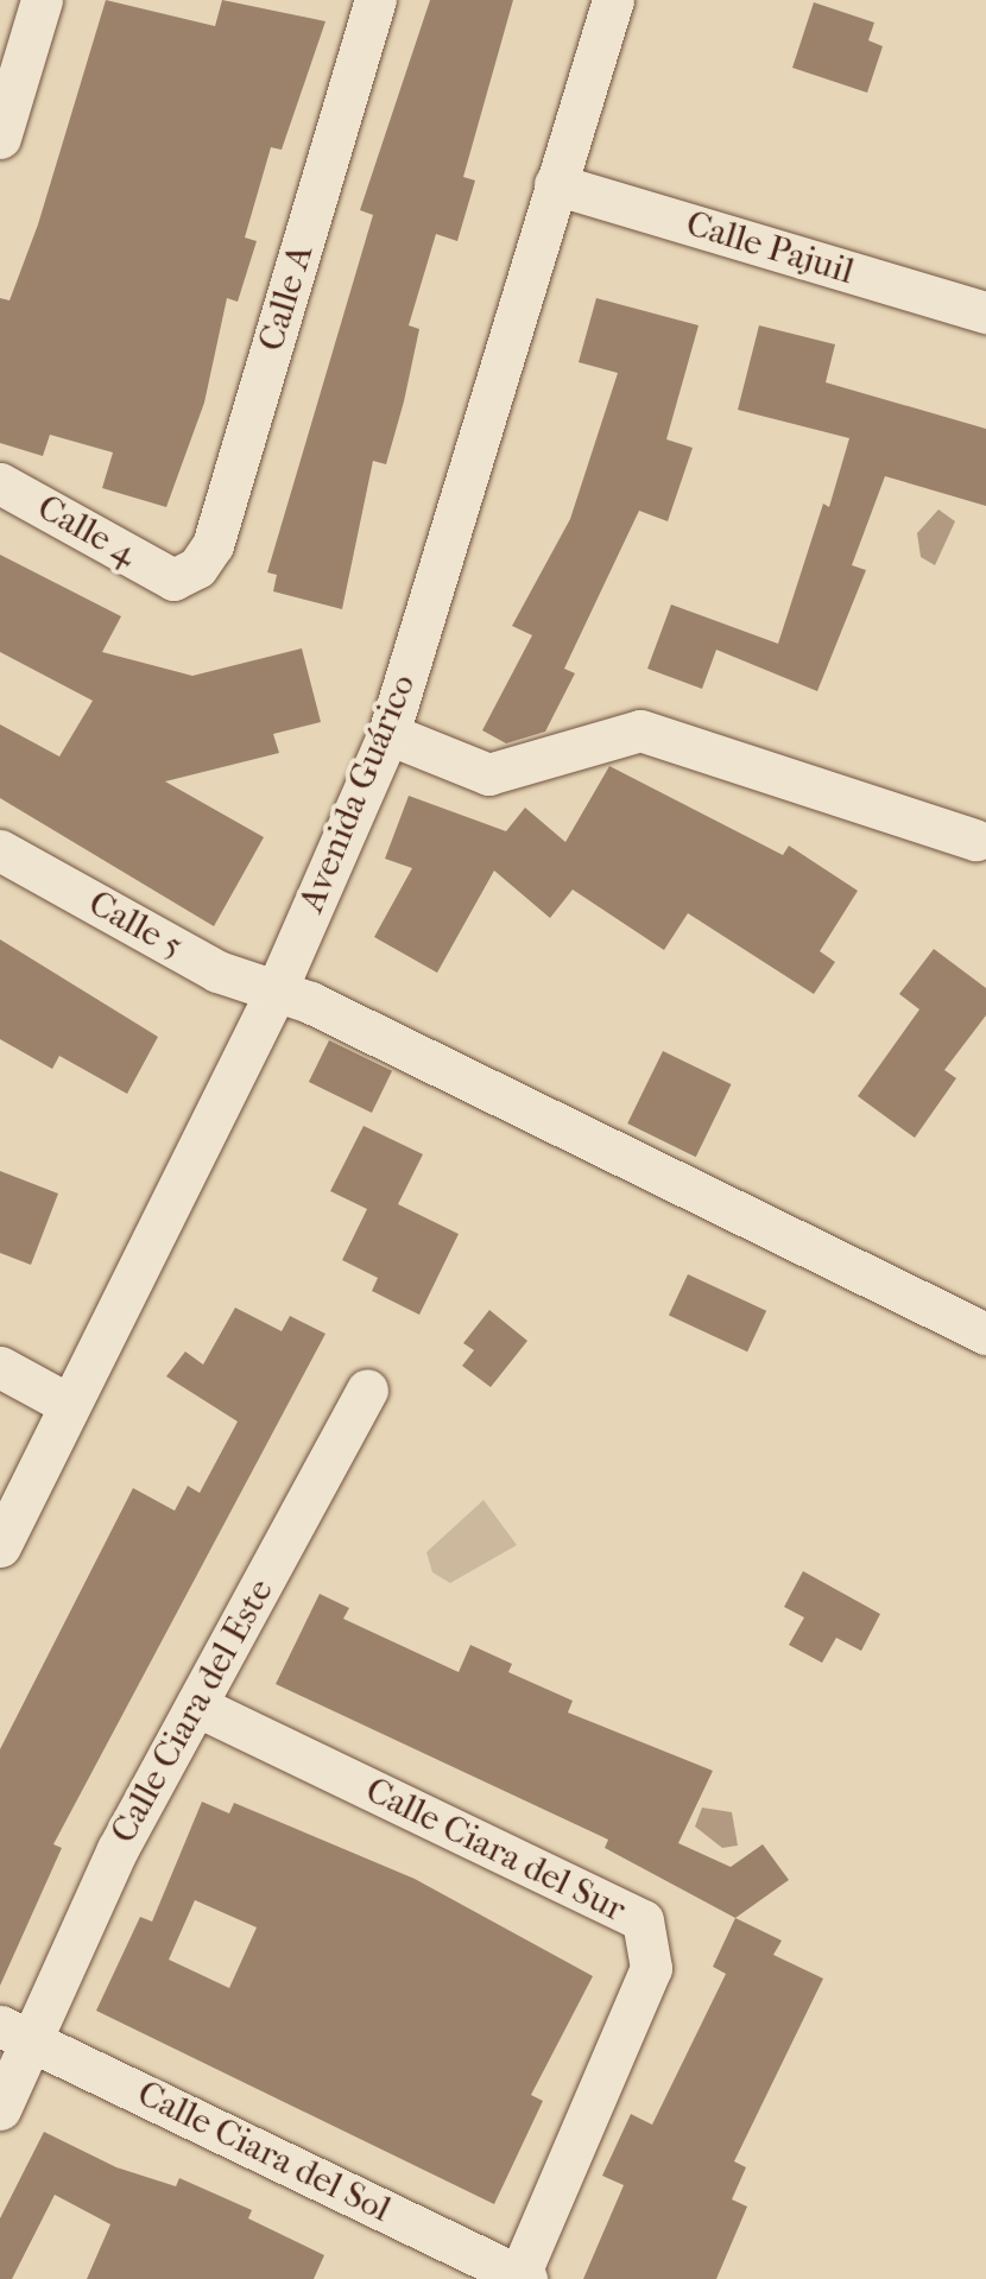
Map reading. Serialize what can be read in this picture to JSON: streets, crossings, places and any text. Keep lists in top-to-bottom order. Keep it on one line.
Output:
{"streets":{"street":["Calle Pajuil","Calle A","Calle 4","Avenida Guárico","Calle 5","Calle Ciara del Este","Calle Ciara del Sur","Calle Ciara del Sol"]},"crossings":[["Calle Pajuil","Avenida Guárico"],["Calle A","Calle 4"],["Avenida Guárico","Calle 5"],["Calle Ciara del Este","Calle Ciara del Sur"],["Calle Ciara del Este","Calle Ciara del Sol"],["Calle Ciara del Sur","Calle Ciara del Sol"]]}
